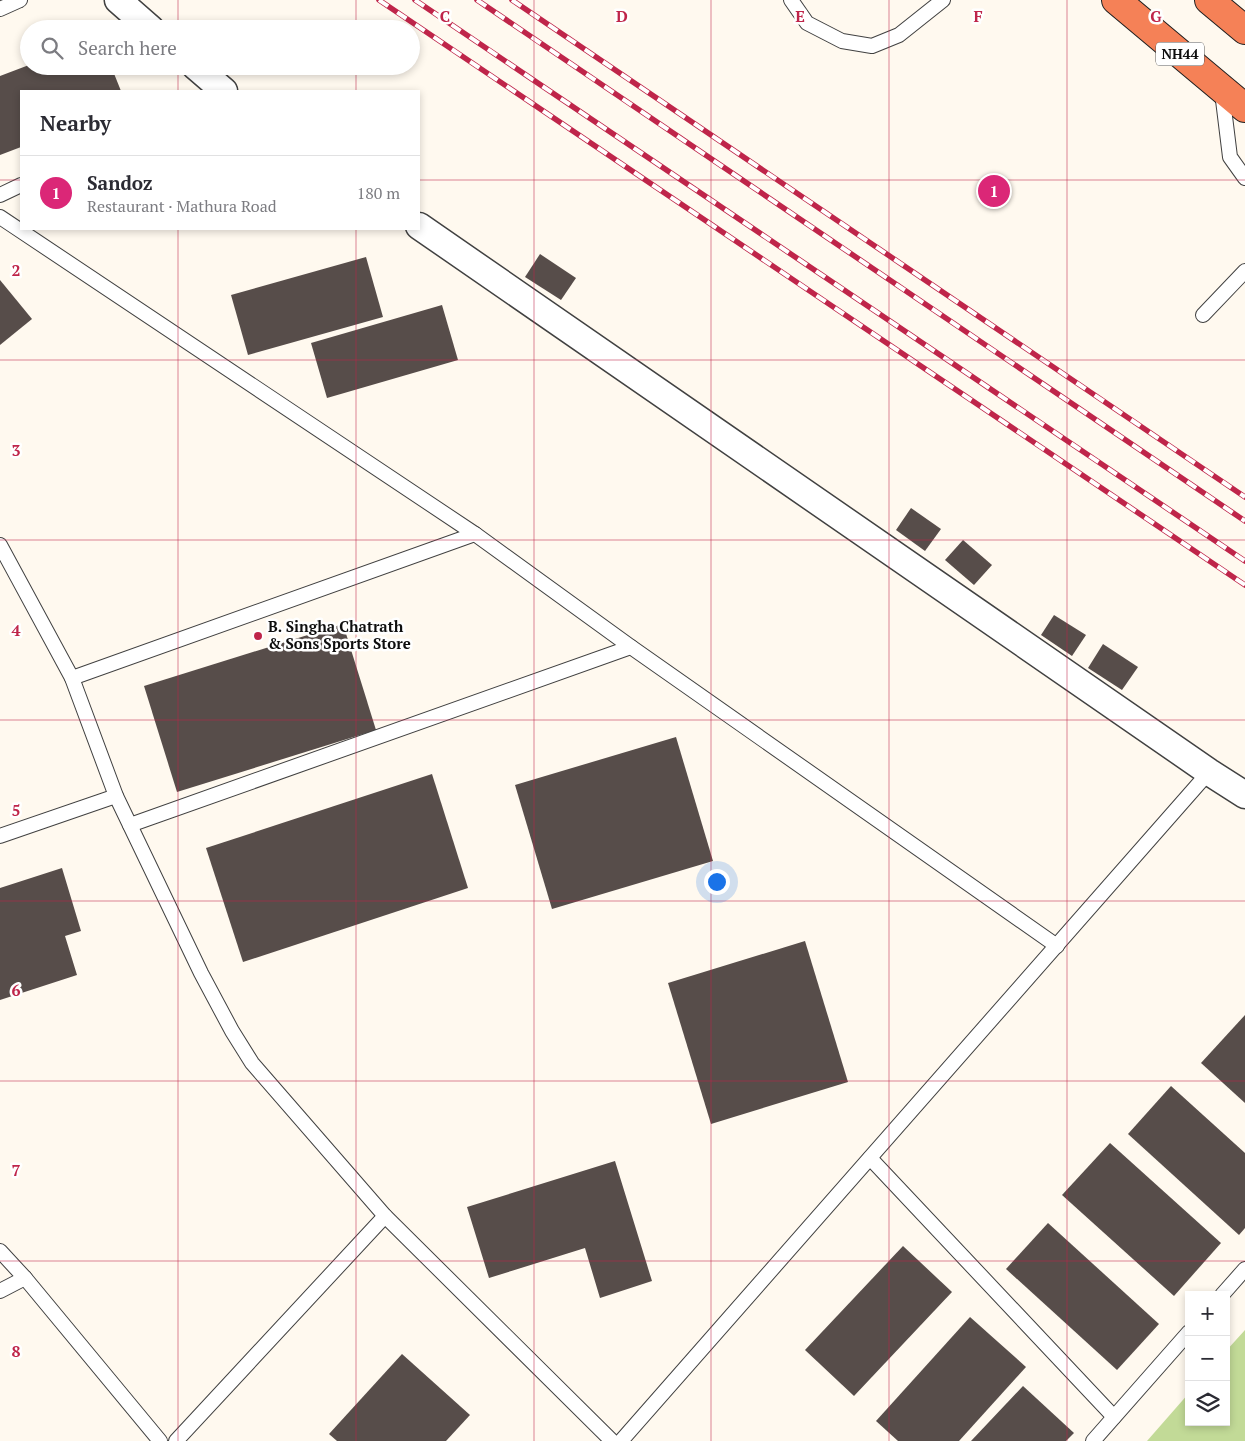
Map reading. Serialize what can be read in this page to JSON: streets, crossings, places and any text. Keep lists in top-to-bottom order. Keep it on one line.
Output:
{"streets":{"highway":["NH44"]},"places":["B. Singha Chatrath & Sons Sports Store"],"page":{"search":"Search here","heading":"Nearby","list":[{"mark":"1","name":"Sandoz","note":"Restaurant · Mathura Road","value":"180 m"}],"pins":"1","map_buttons":["+","−"]},"grid":{"columns":["C","D","E","F","G"],"rows":["2","3","4","5","6","7","8"]}}
